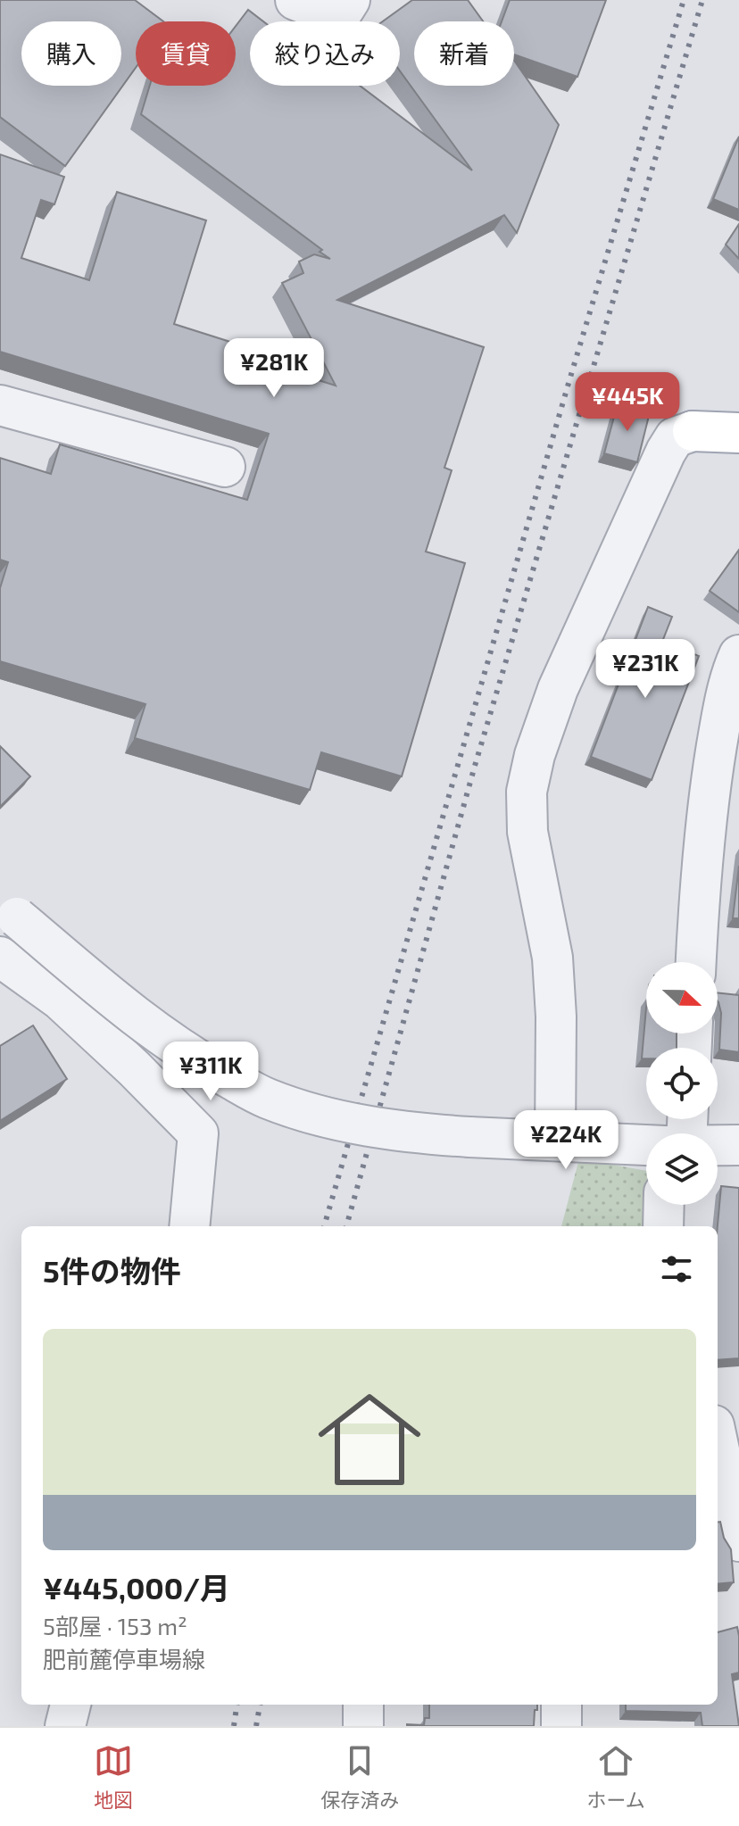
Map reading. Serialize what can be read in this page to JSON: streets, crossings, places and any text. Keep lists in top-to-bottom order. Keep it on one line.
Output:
{"north":"right","page":{"chip":["購入","賃貸","絞り込み","新着"],"price":["¥281K","¥445K","¥231K","¥311K","¥224K"],"heading":"5件の物件","list":[{"name":"¥445,000/月","note":"5部屋 · 153 m² · 肥前麓停車場線"}],"tabs":["地図","保存済み","ホーム"]}}
